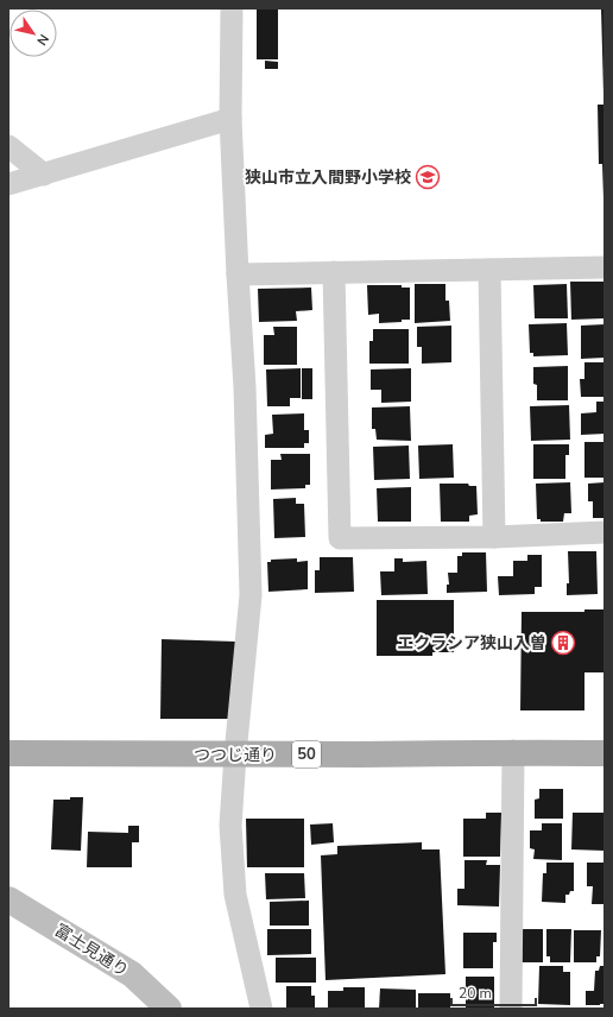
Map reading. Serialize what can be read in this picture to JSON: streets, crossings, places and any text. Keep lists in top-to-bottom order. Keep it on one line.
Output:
{"streets":{"main road":["つつじ通り","50"],"street":["富士見通り"]},"places":{"school or university":["狭山市立入間野小学校"],"building":["エクラシア狭山入曽"]},"scale_bar":"20 m","north":"bottom right"}
